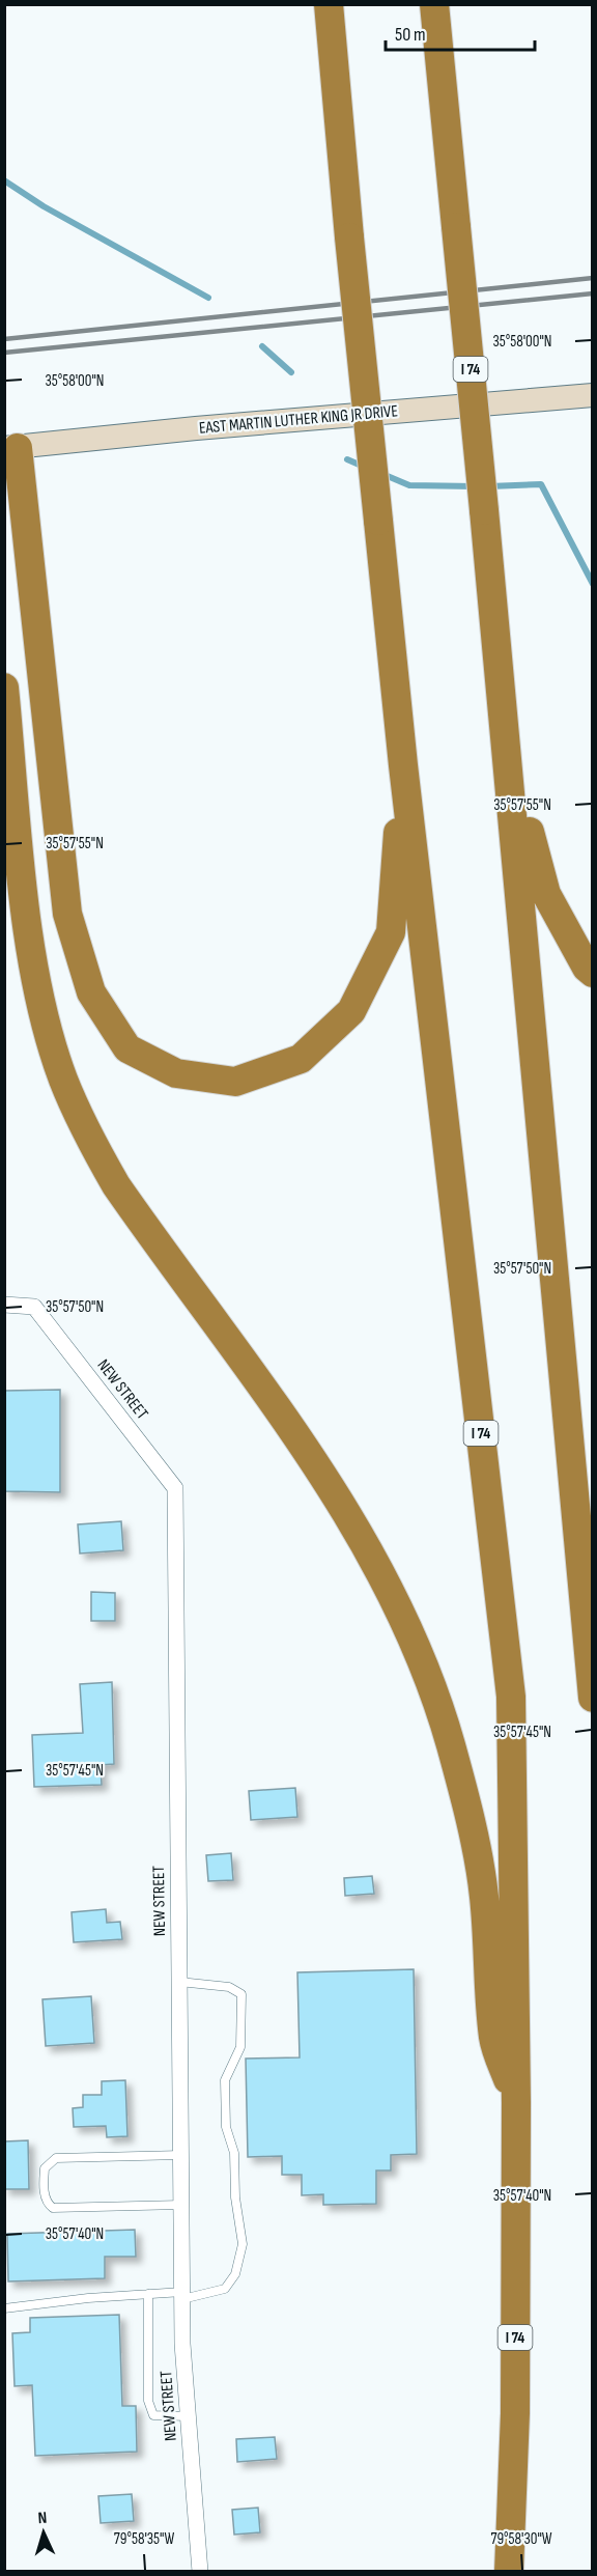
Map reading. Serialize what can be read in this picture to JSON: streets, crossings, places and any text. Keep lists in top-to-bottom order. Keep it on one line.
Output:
{"streets":{"highway":["I 74"],"main road":["EAST MARTIN LUTHER KING JR DRIVE"],"street":["NEW STREET"]},"scale_bar":"50 m","north":"top","coordinates":["35°58'00\"N","35°57'55\"N","35°57'50\"N","35°57'45\"N","35°57'40\"N","79°58'35\"W","79°58'30\"W"]}
